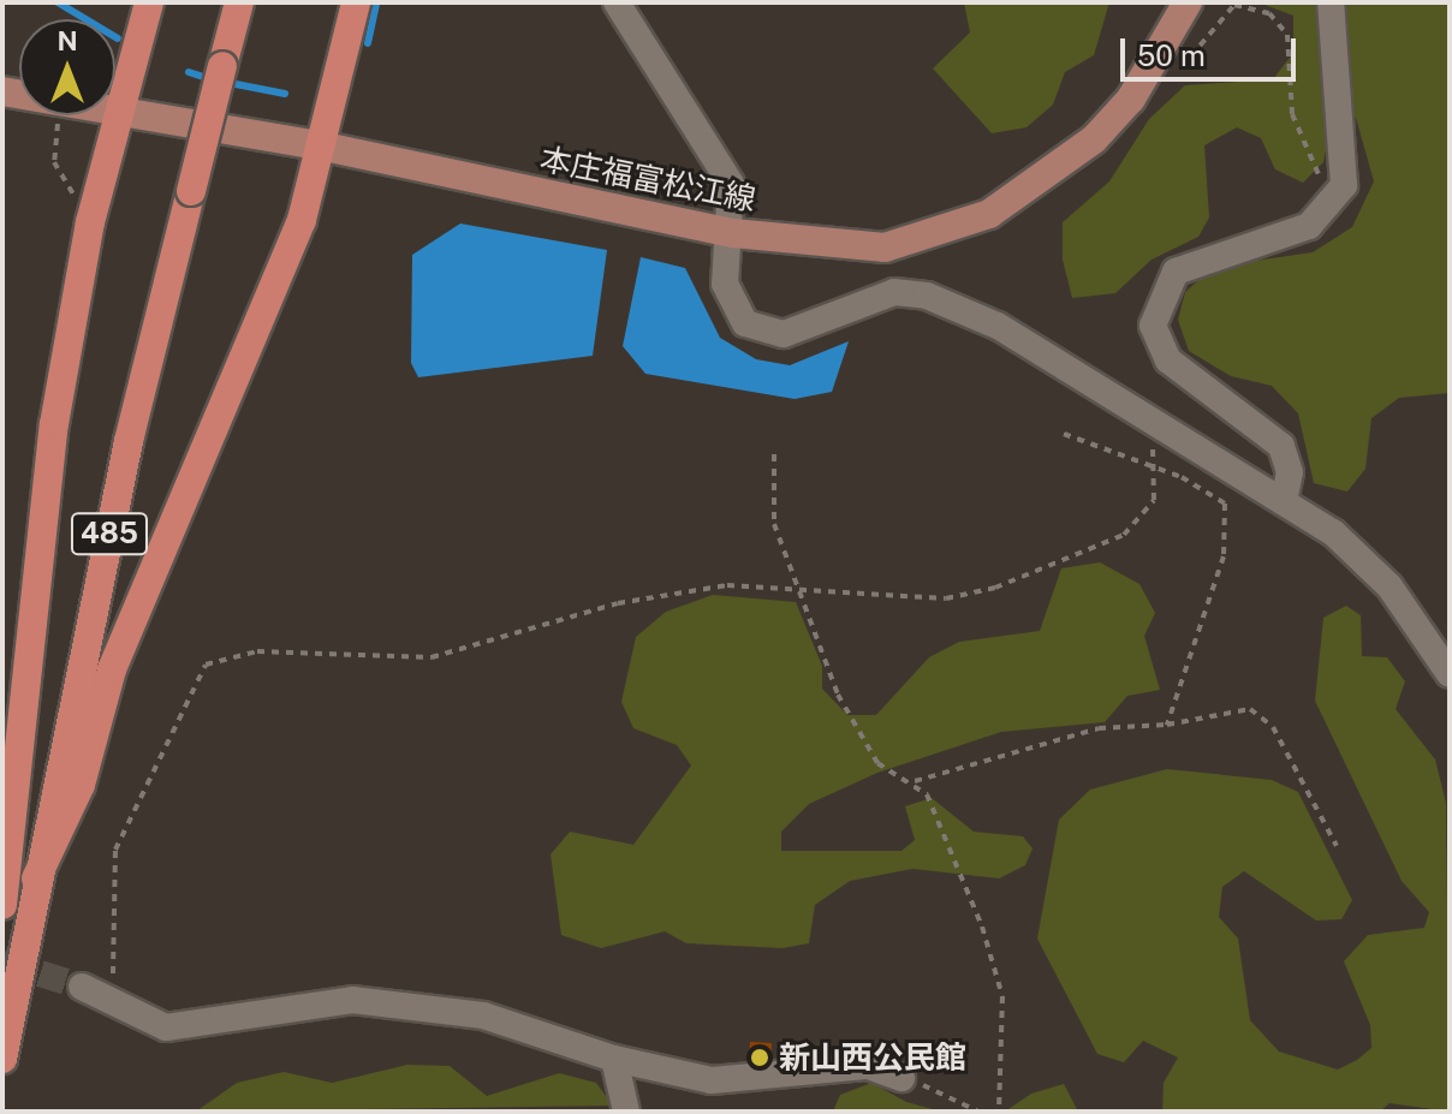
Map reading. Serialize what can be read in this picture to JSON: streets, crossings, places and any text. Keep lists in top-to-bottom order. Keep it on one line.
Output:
{"streets":{"highway":["485"],"main road":["本庄福富松江線"]},"places":["新山西公民館"],"scale_bar":"50 m","north":"top"}
